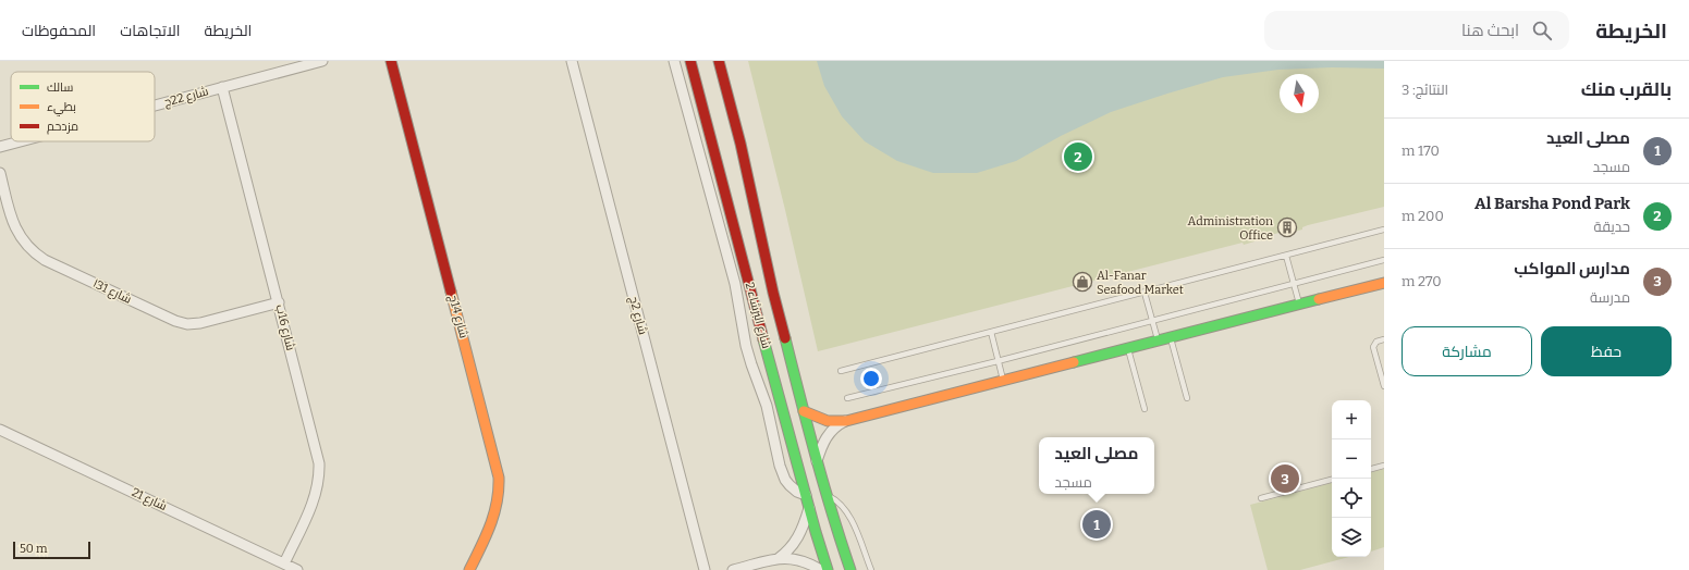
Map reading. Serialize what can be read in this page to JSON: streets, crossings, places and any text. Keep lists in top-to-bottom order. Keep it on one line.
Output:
{"streets":{"street":["شارع 22ج","شارع 31ا","شارع 2ج","شارع البرشاء 2","شارع 14ج","شارع 16ب","شارع 21"]},"crossings":[["شارع 22ج","شارع 16ب"],["شارع 31ا","شارع 16ب"],["شارع 16ب","شارع 21"]],"places":{"building":["Administration Office"],"shop":["Al-Fanar Seafood Market"]},"legend":["سالك","بطيء","مزدحم"],"scale_bar":"50 m","north":"bottom","page":{"header":"الخريطة","search":"ابحث هنا","nav":["الخريطة","الاتجاهات","المحفوظات"],"heading":["بالقرب منك","النتائج: 3"],"list":[{"mark":"1","name":"مصلى العيد","note":"مسجد","value":"170 m"},{"mark":"2","name":"Al Barsha Pond Park","note":"حديقة","value":"200 m"},{"mark":"3","name":"مدارس المواكب","note":"مدرسة","value":"270 m"}],"pins":["2","3","1"],"buttons":["حفظ","مشاركة"],"map_buttons":["+","−"],"popup":["مصلى العيد","مسجد"],"scale":"50 m"}}
